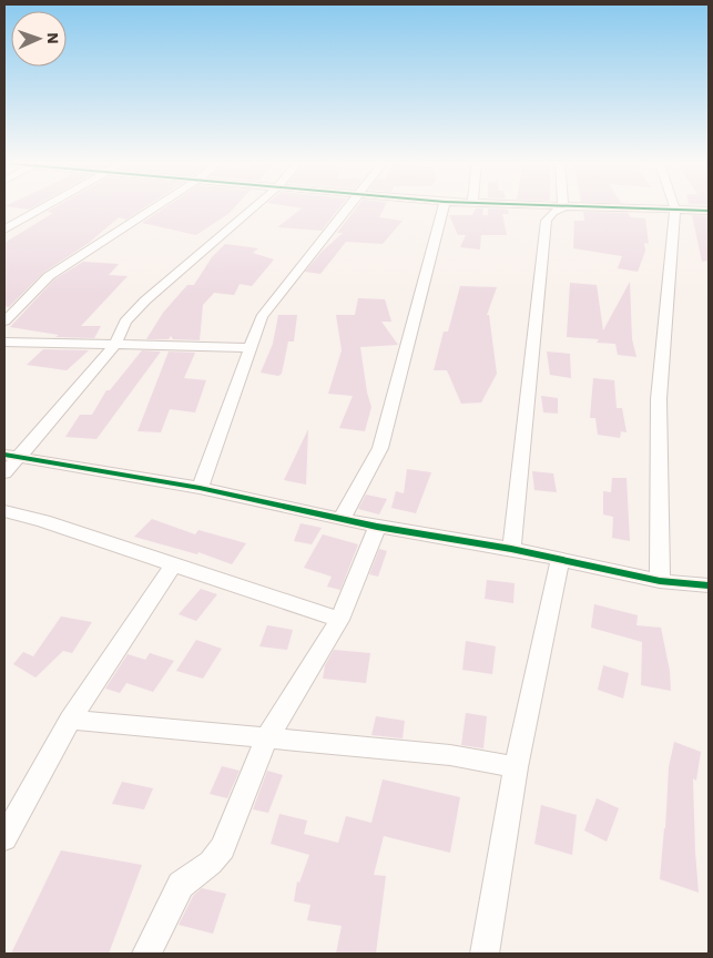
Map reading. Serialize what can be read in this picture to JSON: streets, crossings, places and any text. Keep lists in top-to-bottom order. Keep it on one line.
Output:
{"north":"right"}
